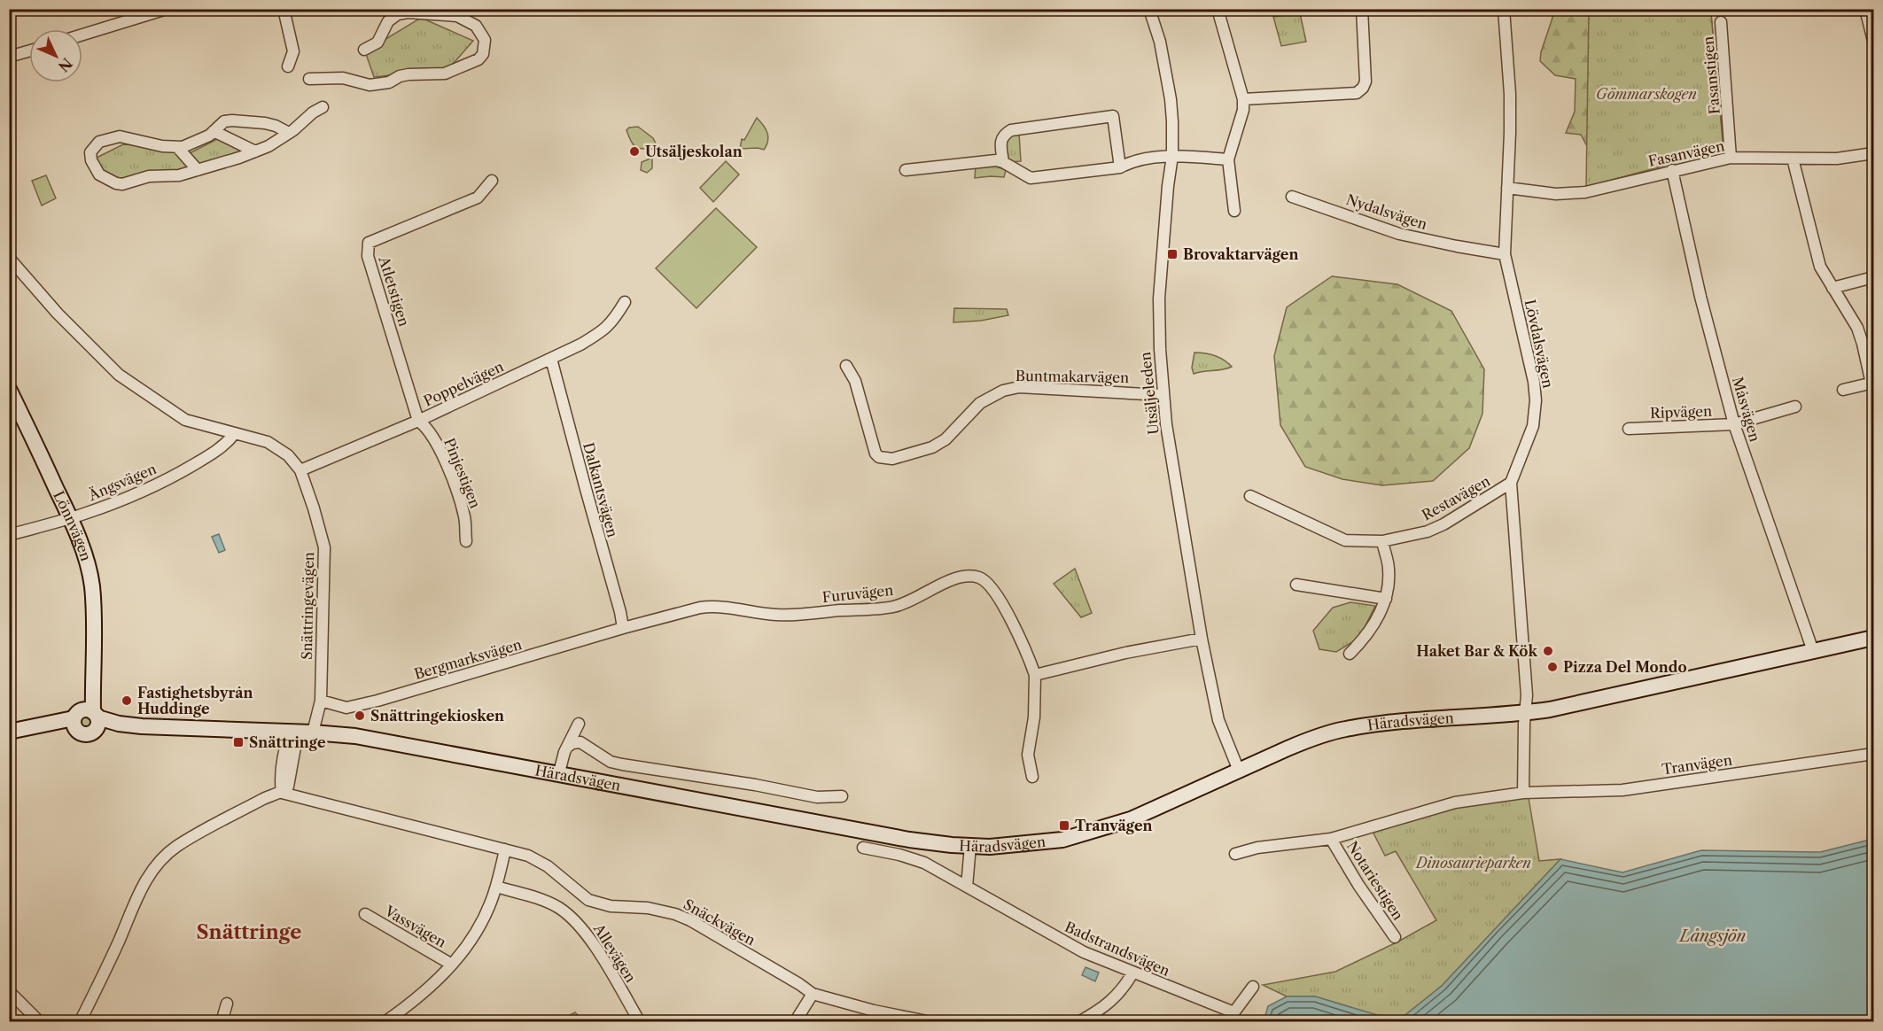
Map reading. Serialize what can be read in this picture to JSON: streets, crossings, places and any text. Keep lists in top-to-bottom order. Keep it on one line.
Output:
{"streets":{"street":["Fasanstigen","Fasanvägen","Nydalsvägen","Atletstigen","Lövdalsvägen","Buntmakarvägen","Poppelvägen","Utsäljeleden","Måsvägen","Ripvägen","Pinjestigen","Ängsvägen","Dalkantsvägen","Restavägen","Lönnvägen","Furuvägen","Snättringevägen","Bergmarksvägen","Häradsvägen","Tranvägen","Notariestigen","Snäckvägen","Vassvägen","Badstrandsvägen","Allevägen"]},"crossings":[["Fasanstigen","Fasanvägen"],["Fasanvägen","Lövdalsvägen"],["Fasanvägen","Måsvägen"],["Nydalsvägen","Lövdalsvägen"],["Atletstigen","Poppelvägen"],["Atletstigen","Pinjestigen"],["Lövdalsvägen","Restavägen"],["Lövdalsvägen","Häradsvägen"],["Buntmakarvägen","Utsäljeleden"],["Poppelvägen","Pinjestigen"],["Poppelvägen","Dalkantsvägen"],["Poppelvägen","Snättringevägen"],["Utsäljeleden","Häradsvägen"],["Måsvägen","Ripvägen"],["Måsvägen","Häradsvägen"],["Ängsvägen","Lönnvägen"],["Ängsvägen","Snättringevägen"],["Dalkantsvägen","Furuvägen"],["Dalkantsvägen","Bergmarksvägen"],["Lönnvägen","Häradsvägen"],["Furuvägen","Bergmarksvägen"],["Snättringevägen","Bergmarksvägen"],["Snättringevägen","Häradsvägen"],["Tranvägen","Notariestigen"],["Snäckvägen","Vassvägen"],["Vassvägen","Allevägen"]],"districts":["Snättringe"],"water":["Långsjön"],"parks":["Gömmarskogen","Dinosaurieparken"],"places":{"other":["Utsäljeskolan","Haket Bar & Kök","Pizza Del Mondo","Fastighetsbyrån Huddinge","Snättringekiosken"],"transit":["Brovaktarvägen","Snättringe","Tranvägen"]},"north":"bottom right"}
